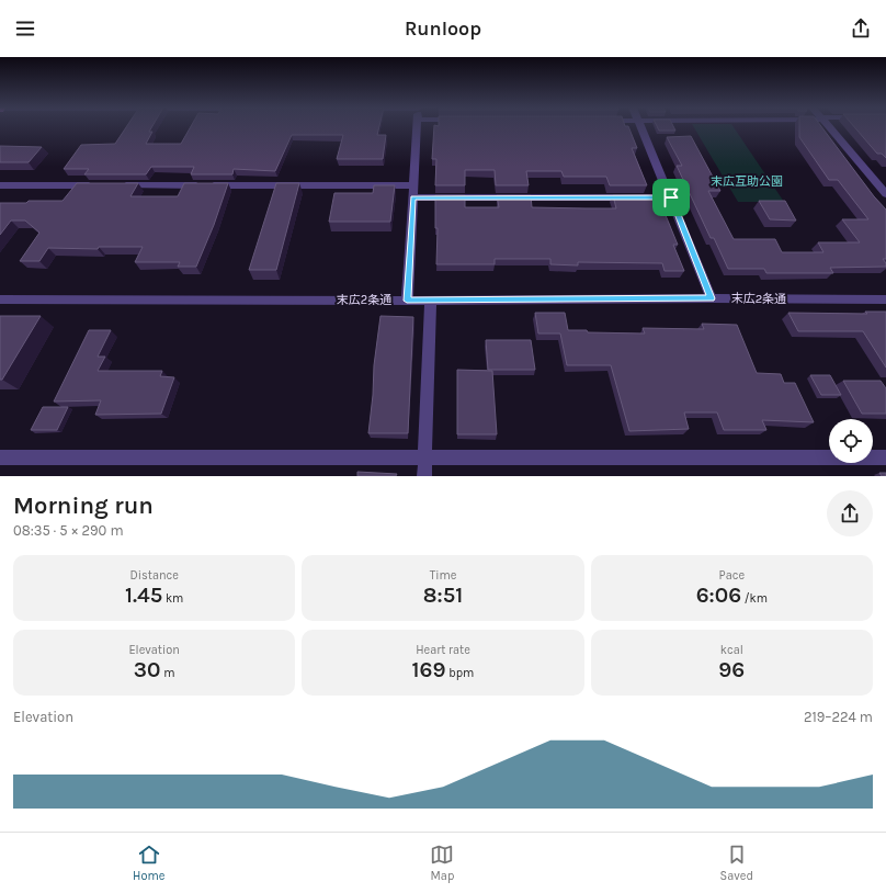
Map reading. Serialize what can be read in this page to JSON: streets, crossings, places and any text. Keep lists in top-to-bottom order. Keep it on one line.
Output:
{"streets":{"street":["末広2条通"]},"parks":["末広互助公園"],"page":{"header":"Runloop","heading":["Morning run","08:35 · 5 × 290 m"],"stats":[["Distance","1.45 km"],["Time","8:51"],["Pace","6:06 /km"],["Elevation","30 m"],["Heart rate","169 bpm"],["kcal","96"]],"chart":["Elevation","219–224 m"],"tabs":["Home","Map","Saved"]}}
